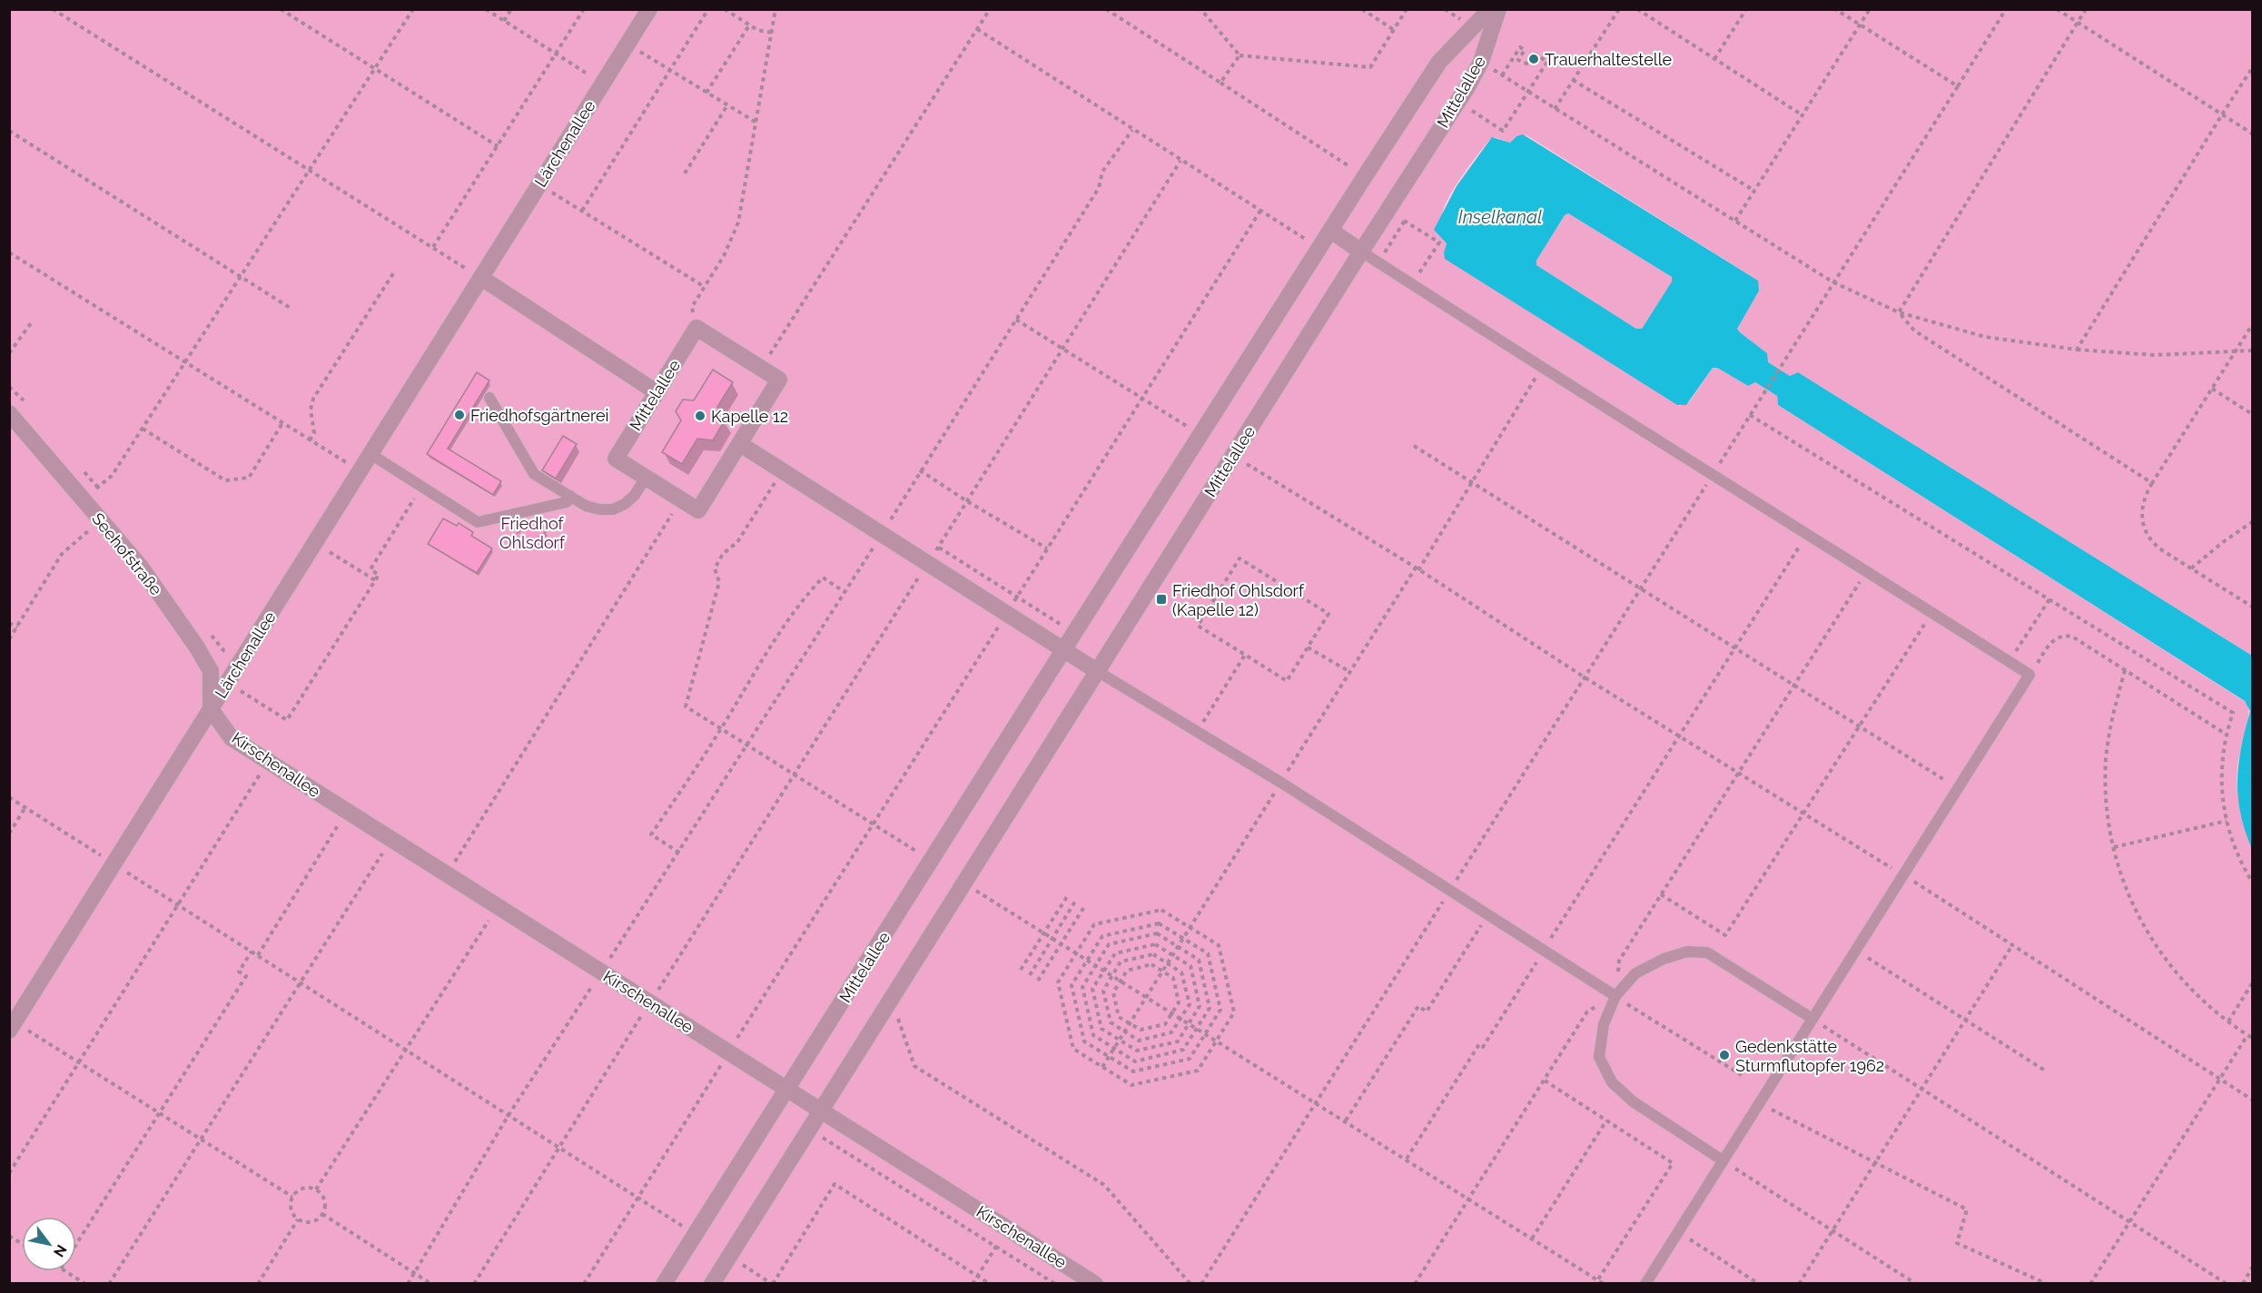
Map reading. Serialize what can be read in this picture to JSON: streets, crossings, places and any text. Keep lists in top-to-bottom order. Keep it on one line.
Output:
{"streets":{"street":["Mittelallee","Lärchenallee","Seehofstraße","Kirschenallee"]},"crossings":[["Mittelallee","Kirschenallee"],["Lärchenallee","Seehofstraße"],["Lärchenallee","Kirschenallee"],["Seehofstraße","Kirschenallee"]],"water":["Inselkanal"],"parks":["Friedhof Ohlsdorf"],"places":{"other":["Trauerhaltestelle","Friedhofsgärtnerei","Kapelle 12","Gedenkstätte Sturmflutopfer 1962"],"transit":["Friedhof Ohlsdorf (Kapelle 12)"]},"north":"bottom right"}
